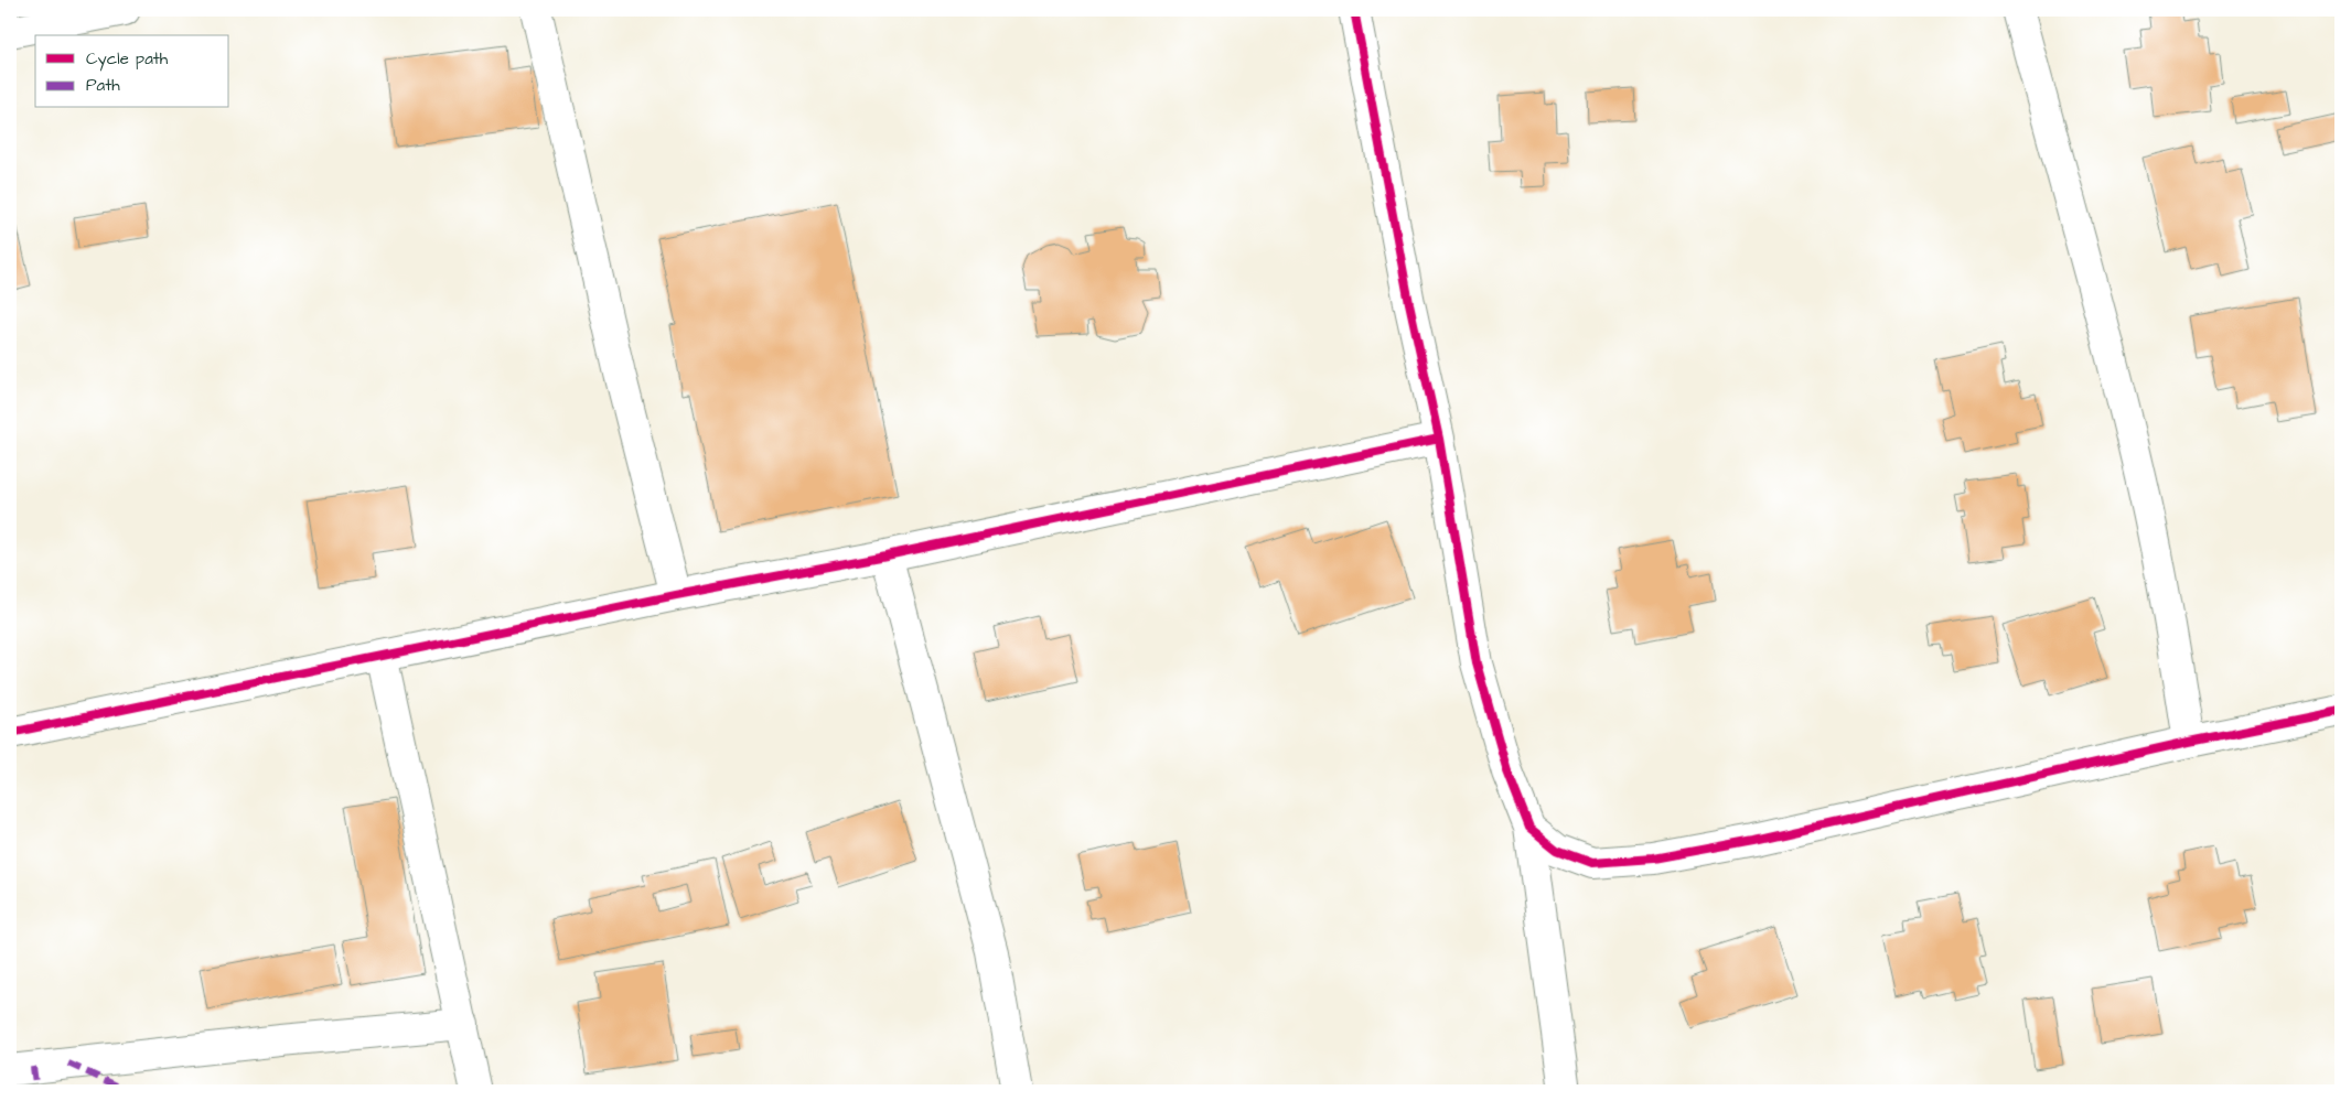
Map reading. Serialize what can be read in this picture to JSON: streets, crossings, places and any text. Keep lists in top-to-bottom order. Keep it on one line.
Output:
{"legend":["Cycle path","Path"]}
